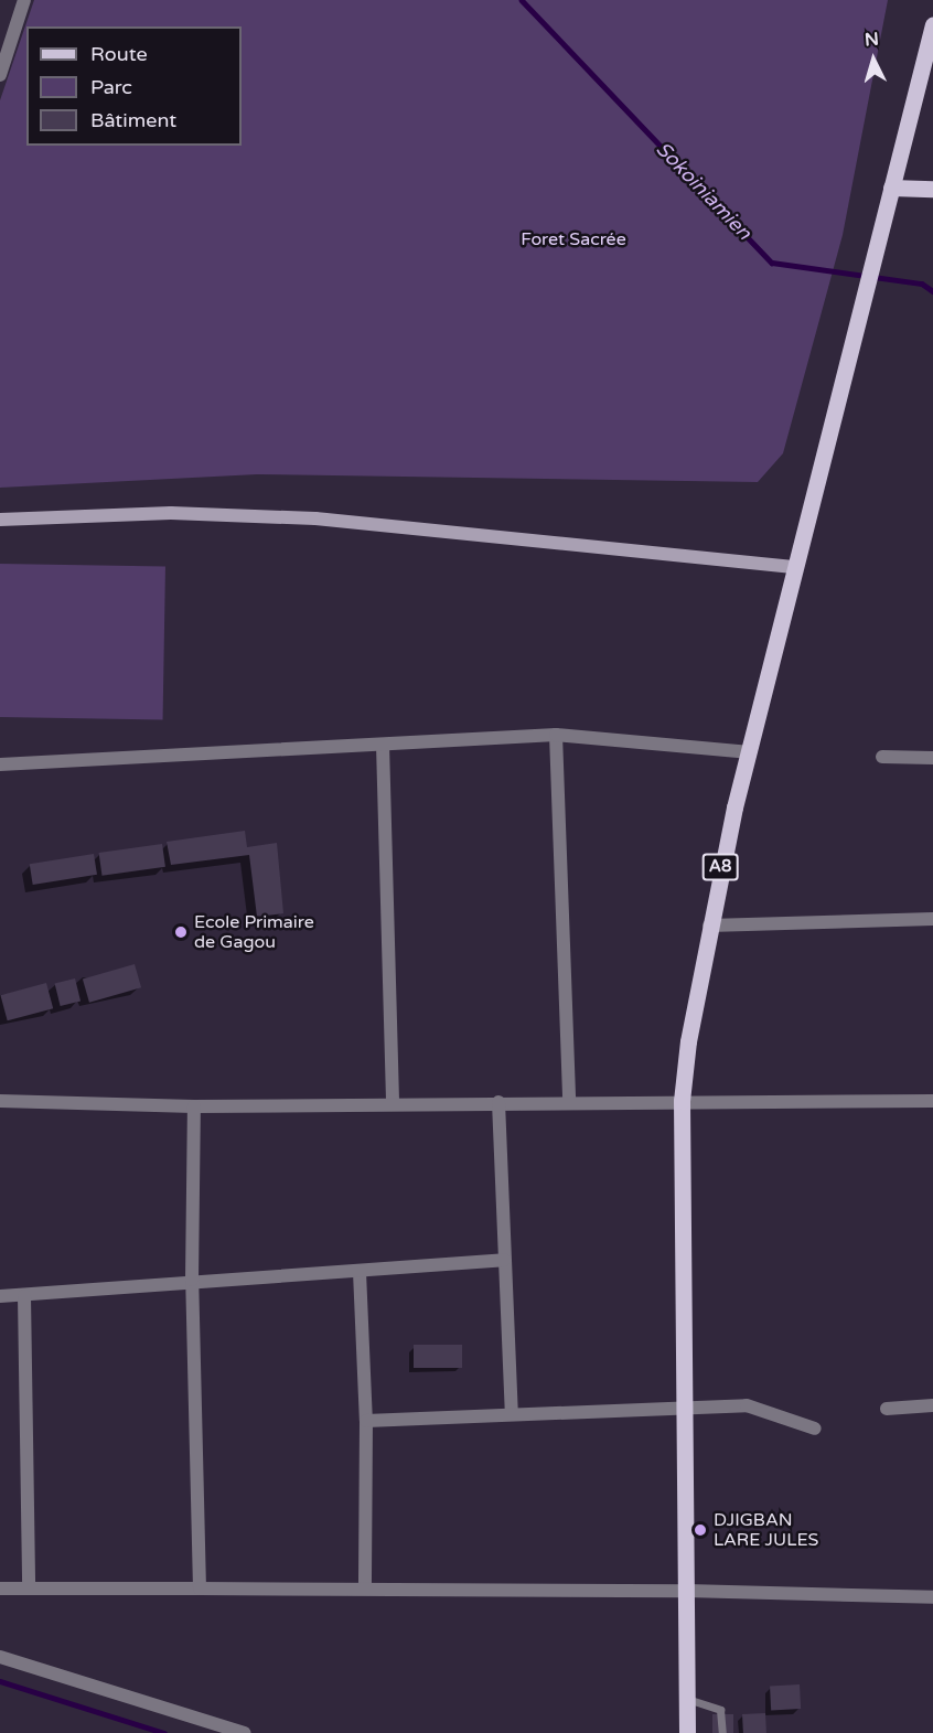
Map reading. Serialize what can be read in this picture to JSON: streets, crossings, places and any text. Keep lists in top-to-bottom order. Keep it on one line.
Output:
{"streets":{"main road":["A8"]},"water":["Sokoiniamien"],"parks":["Foret Sacrée"],"places":["Ecole Primaire de Gagou","DJIGBAN LARE JULES"],"legend":["Route","Parc","Bâtiment"],"north":"top"}
